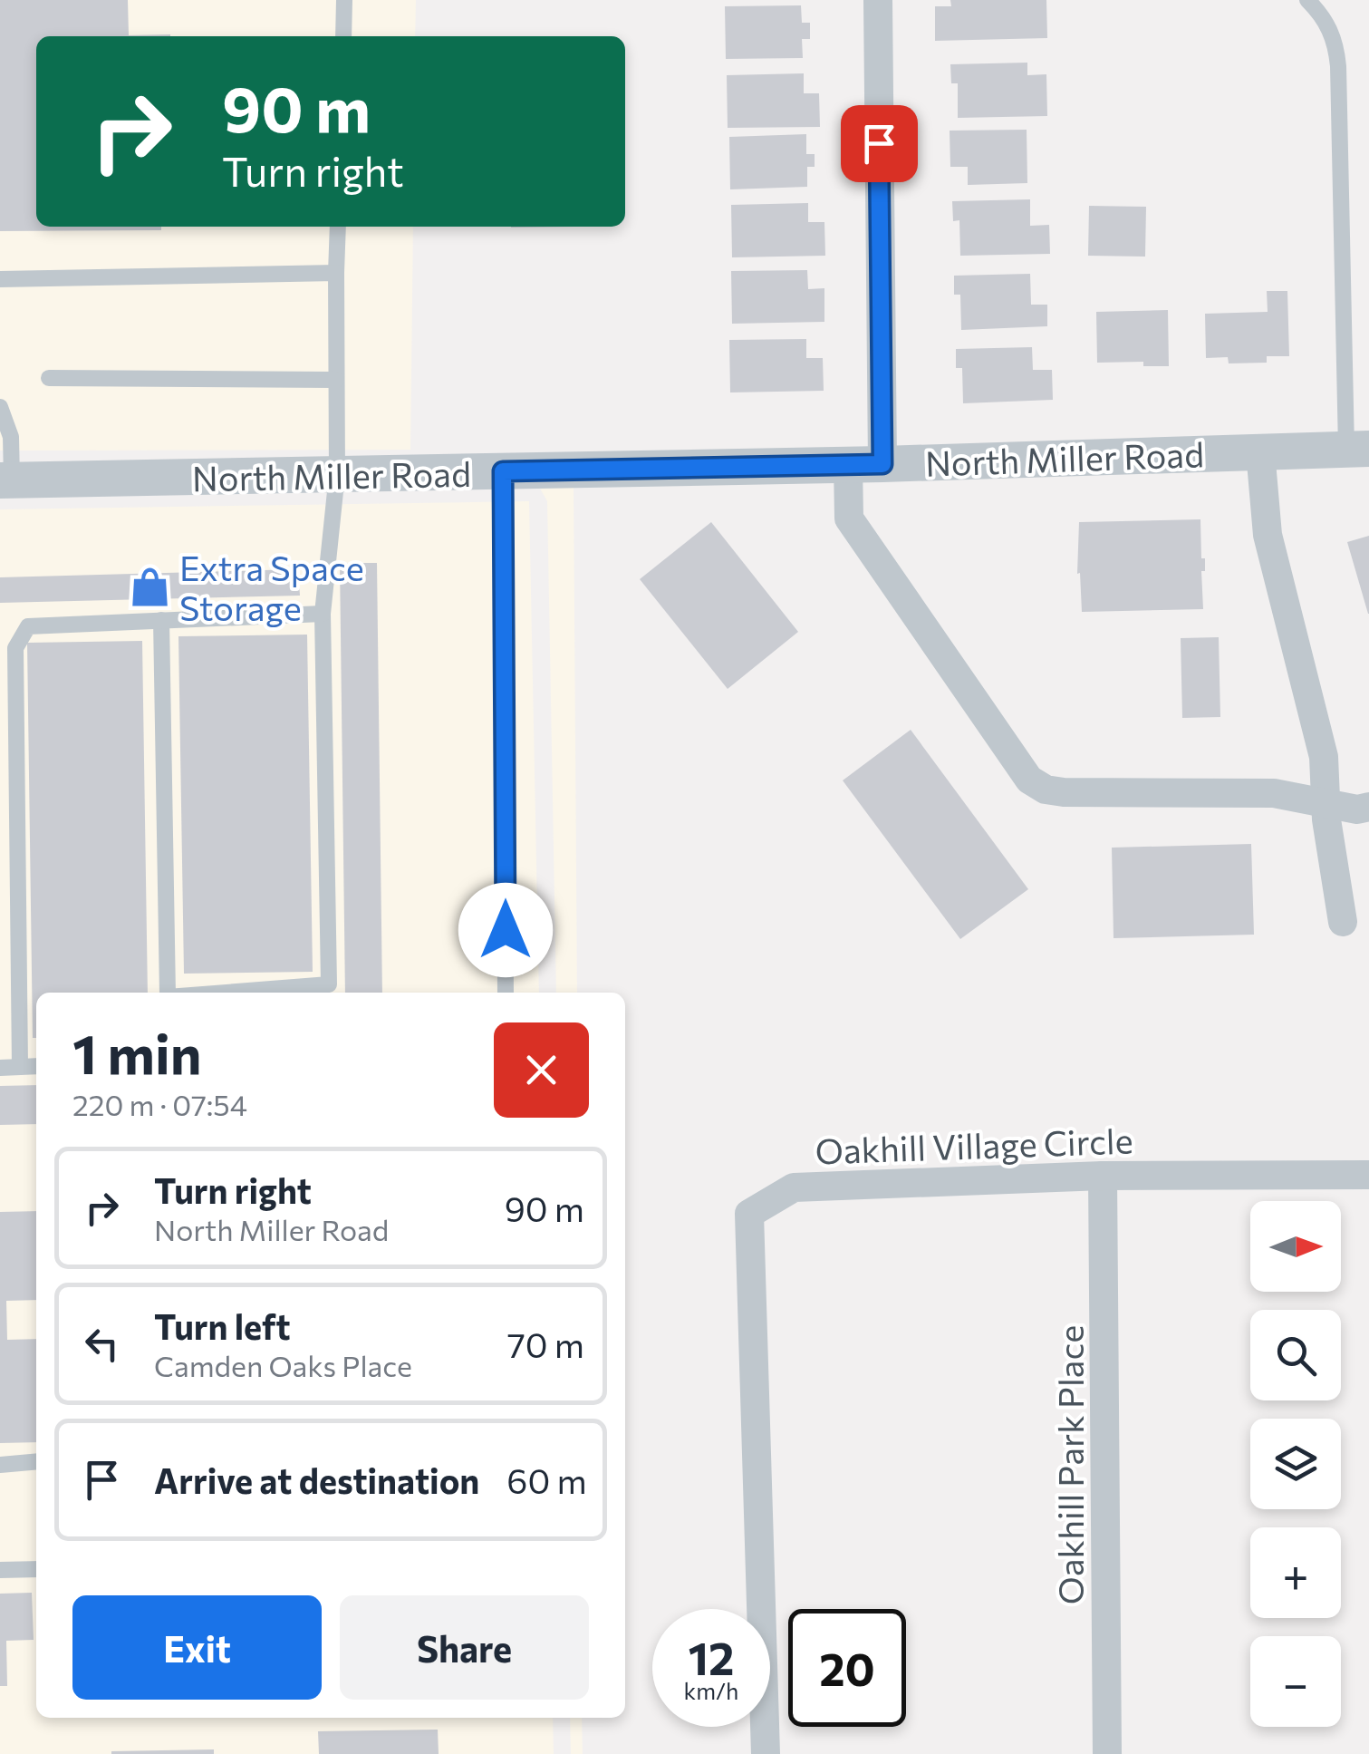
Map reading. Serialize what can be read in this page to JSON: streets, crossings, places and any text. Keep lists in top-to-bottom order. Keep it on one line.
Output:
{"streets":{"street":["North Miller Road","Oakhill Village Circle","Oakhill Park Place"]},"crossings":[["Oakhill Village Circle","Oakhill Park Place"]],"places":{"shop":["Extra Space Storage"]},"north":"right","page":{"turn":["90 m","Turn right"],"heading":["1 min","220 m · 07:54"],"list":[{"name":"Turn right","note":"North Miller Road","value":"90 m"},{"name":"Turn left","note":"Camden Oaks Place","value":"70 m"},{"name":"Arrive at destination","value":"60 m"}],"map_buttons":["+","−"],"buttons":["Exit","Share"],"speed":"12 km/h","limit":"20"}}
